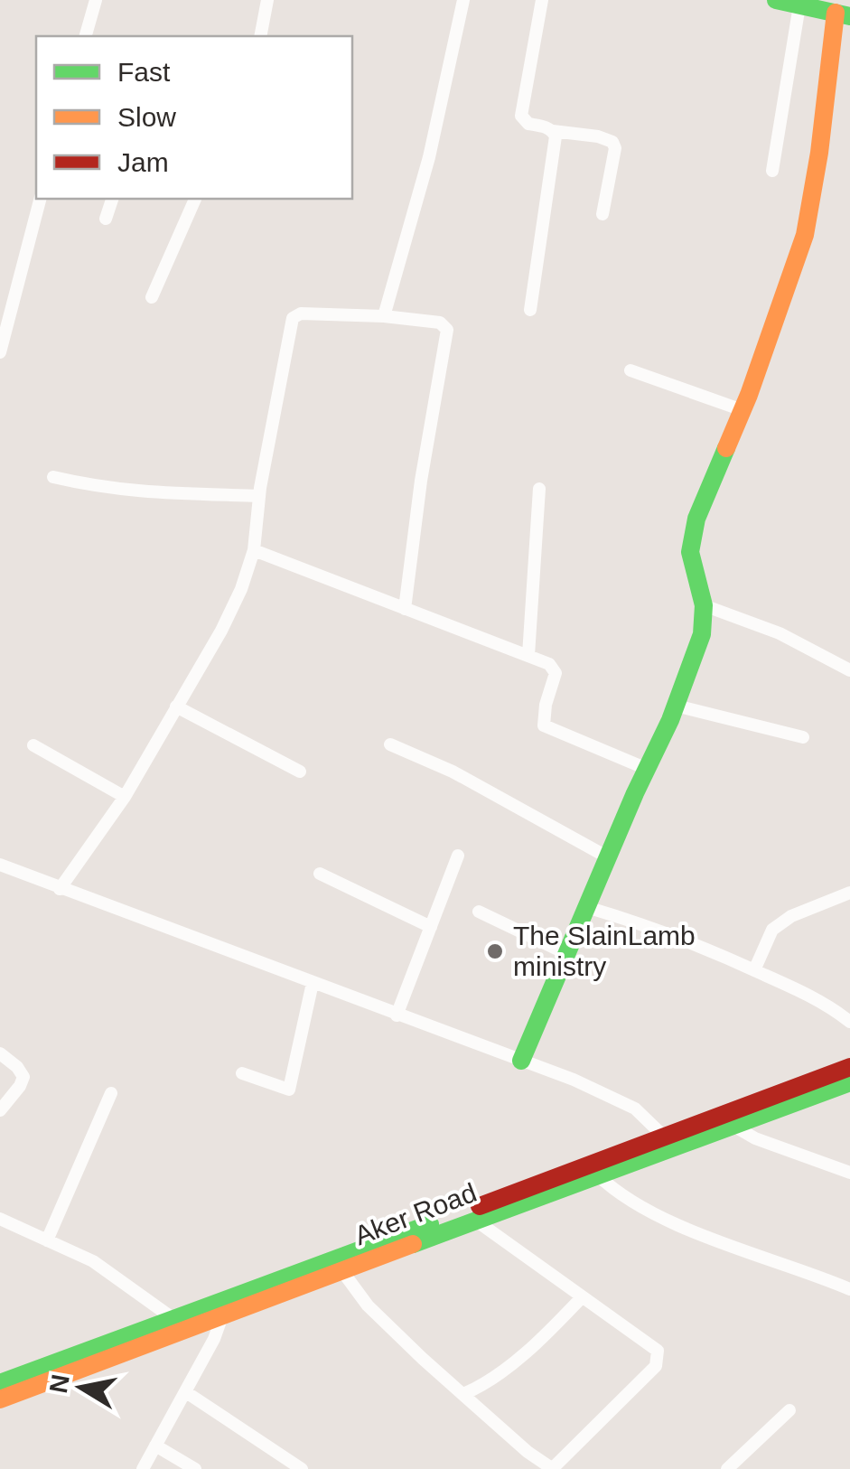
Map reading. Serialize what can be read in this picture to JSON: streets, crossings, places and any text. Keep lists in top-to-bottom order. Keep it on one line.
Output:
{"streets":{"street":["Aker Road"]},"places":["The SlainLamb ministry"],"legend":["Fast","Slow","Jam"],"north":"left"}
